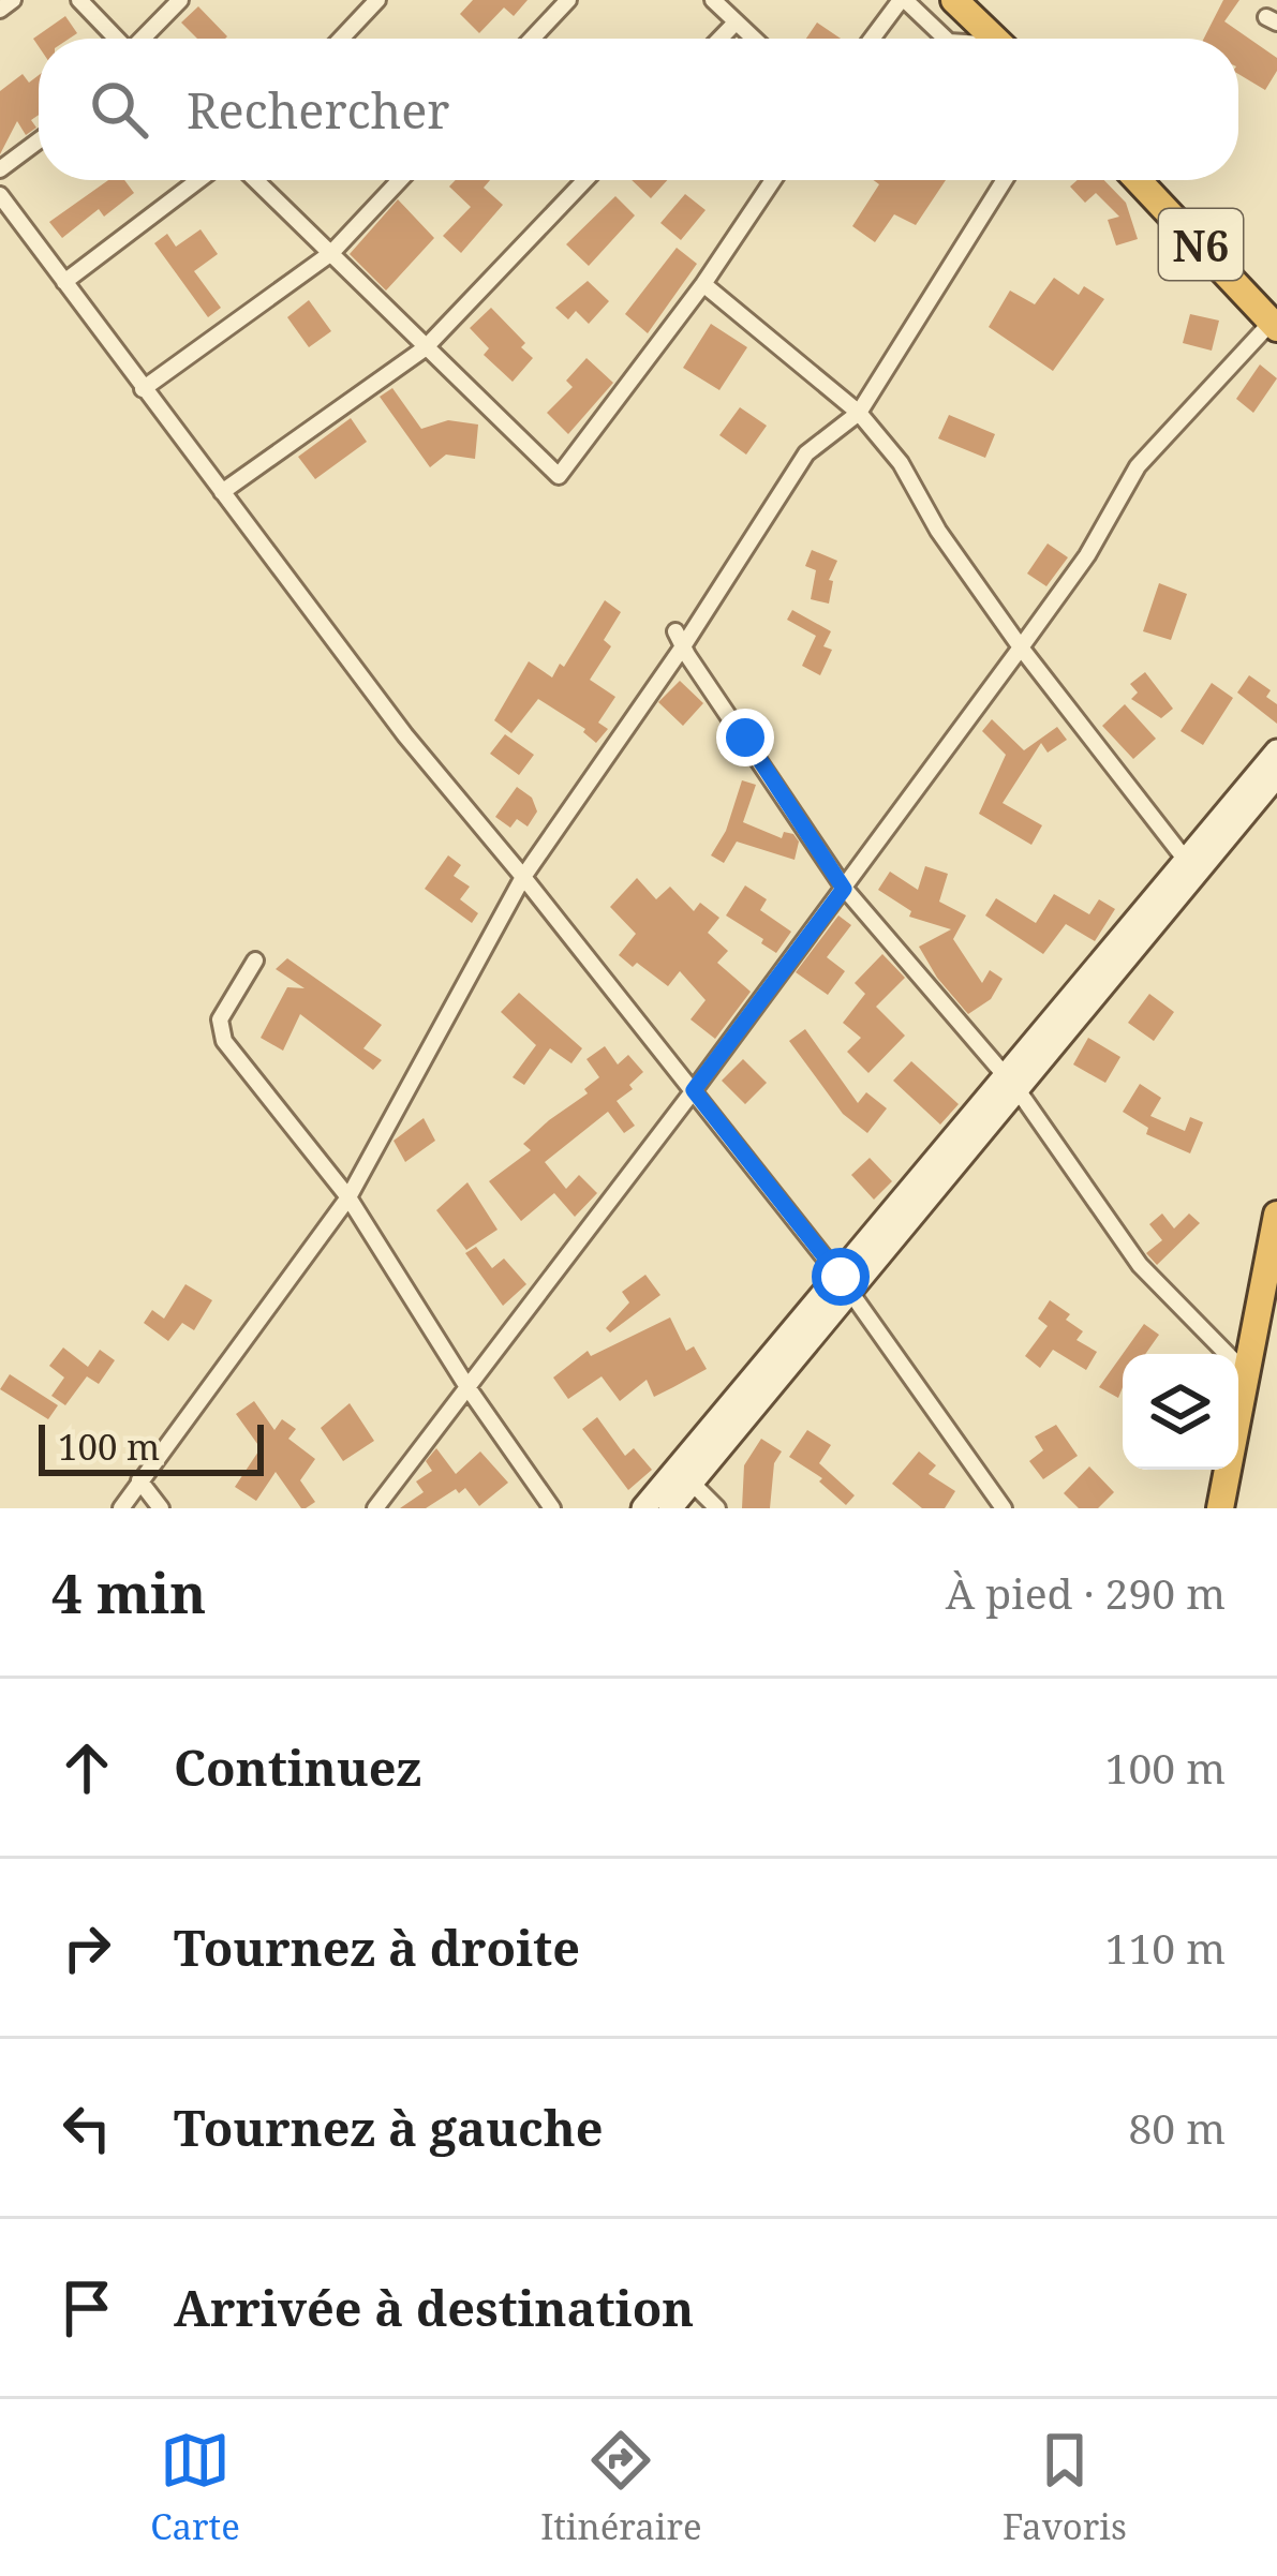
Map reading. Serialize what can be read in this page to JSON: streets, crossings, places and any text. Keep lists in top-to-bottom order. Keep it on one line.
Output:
{"streets":{"highway":["N6"]},"scale_bar":"100 m","page":{"search":"Rechercher","scale":"100 m","heading":["4 min","À pied · 290 m"],"list":[["Continuez","100 m"],["Tournez à droite","110 m"],["Tournez à gauche","80 m"],"Arrivée à destination"],"nav":["Carte","Itinéraire","Favoris"]}}
